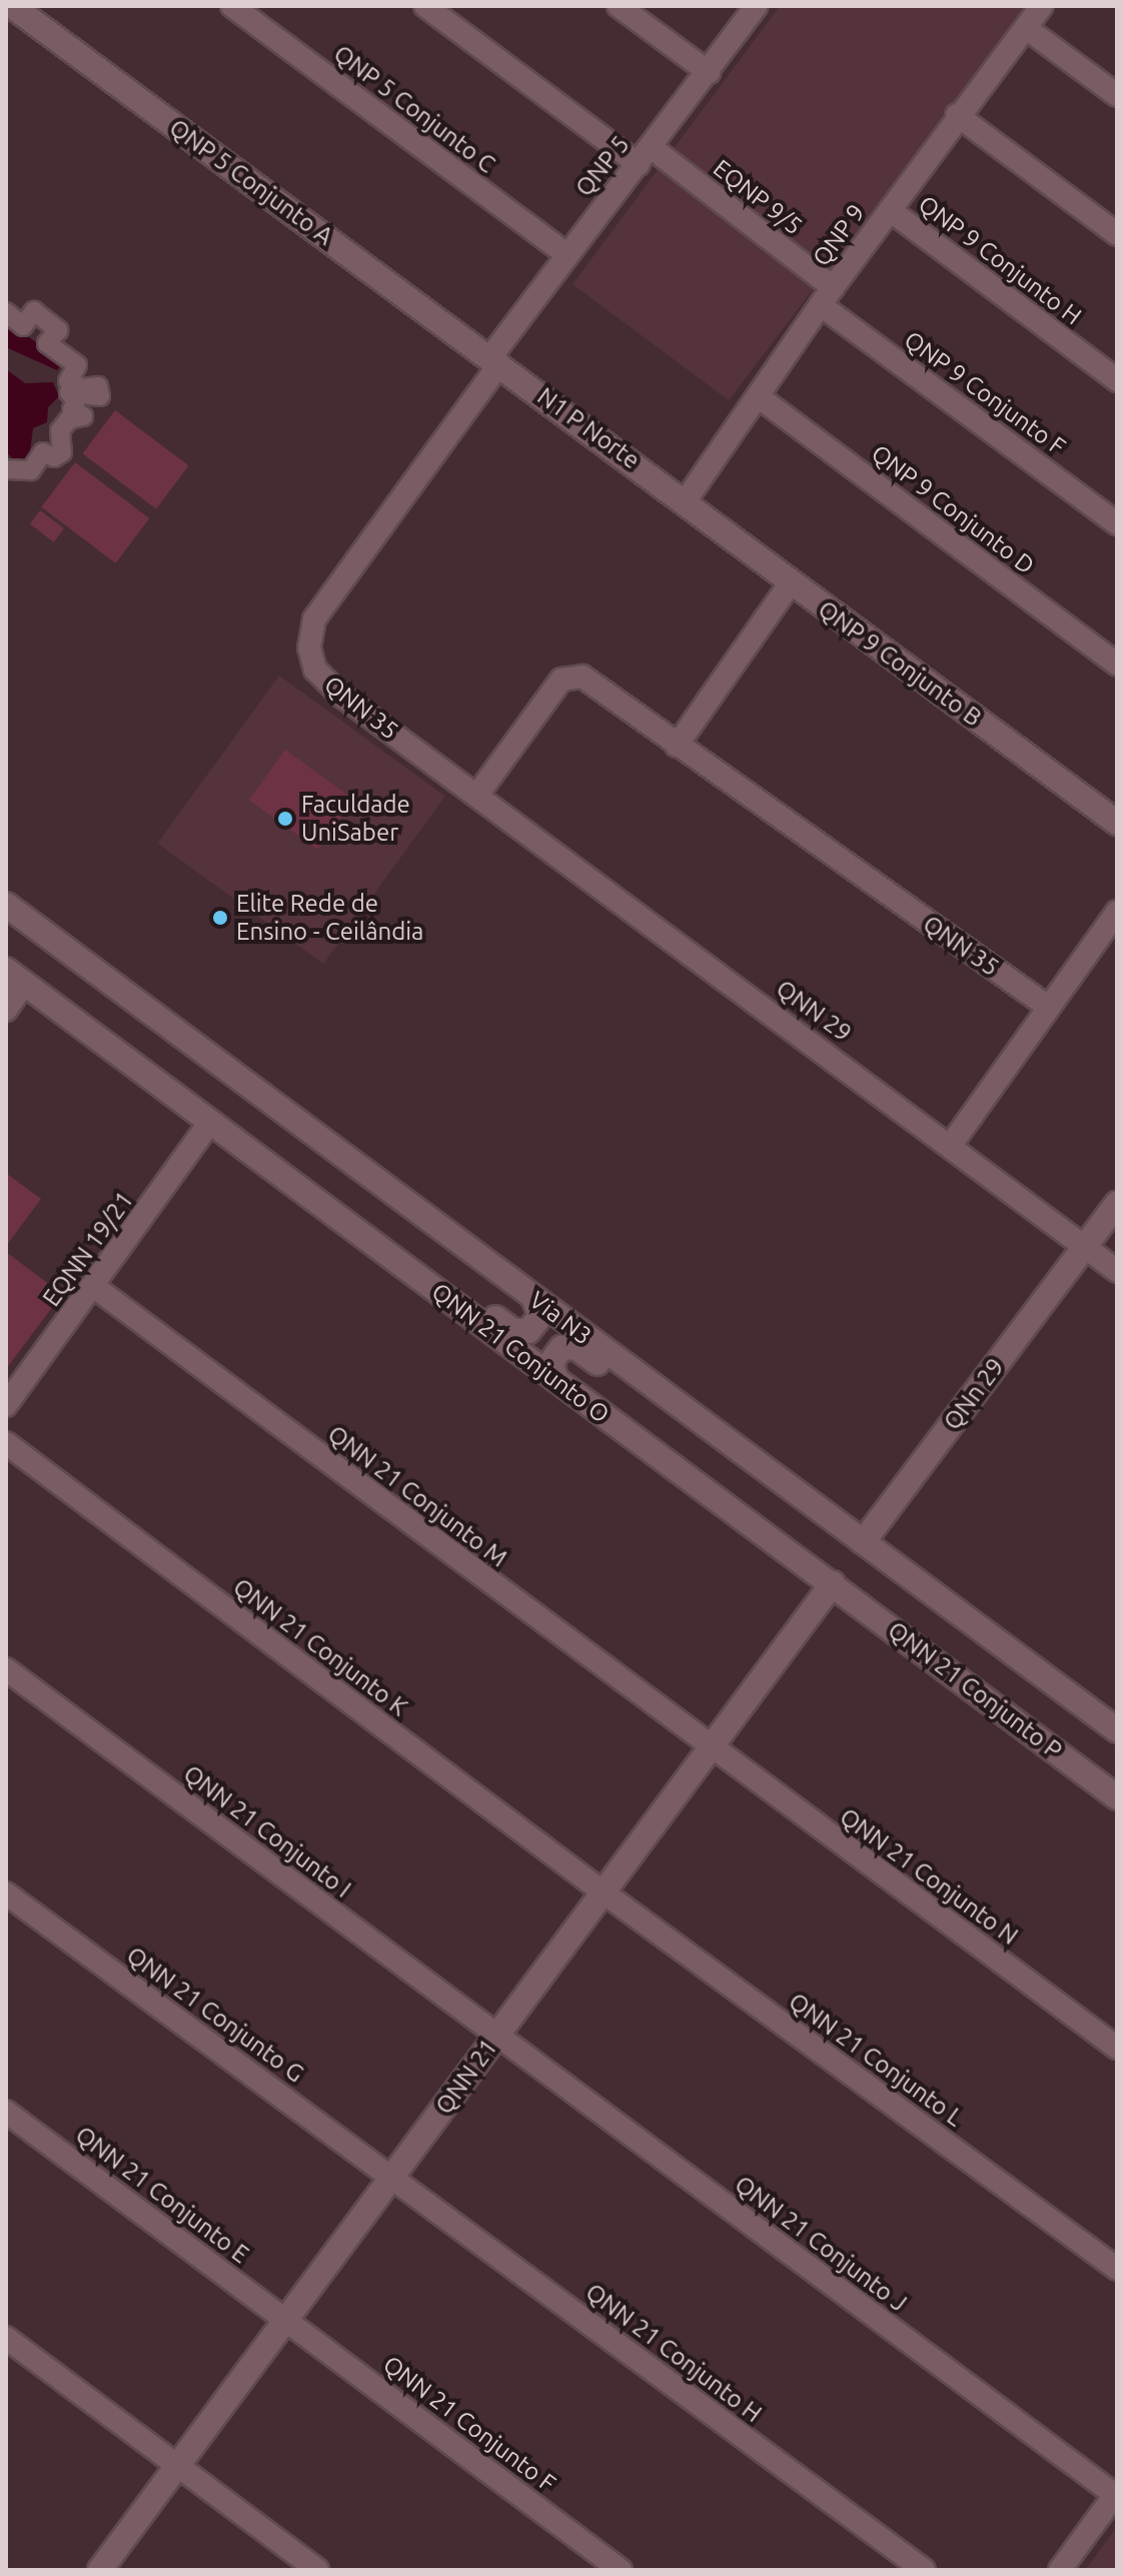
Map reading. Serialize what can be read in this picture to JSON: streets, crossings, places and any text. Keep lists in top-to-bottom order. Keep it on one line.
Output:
{"streets":{"main road":["QNP 5 Conjunto A","N1 P Norte","QNP 9 Conjunto B","Via N3","QNN 21 Conjunto O","QNn 29","QNN 21 Conjunto P","QNN 21"],"street":["QNP 5 Conjunto C","QNP 5","EQNP 9/5","QNP 9","QNP 9 Conjunto H","QNP 9 Conjunto F","QNP 9 Conjunto D","QNN 35","QNN 29","EQNN 19/21","QNN 21 Conjunto M","QNN 21 Conjunto K","QNN 21 Conjunto I","QNN 21 Conjunto N","QNN 21 Conjunto G","QNN 21 Conjunto L","QNN 21 Conjunto E","QNN 21 Conjunto J","QNN 21 Conjunto H","QNN 21 Conjunto F"]},"crossings":[["QNP 5 Conjunto C","QNP 5"],["QNP 5","QNP 5 Conjunto A"],["QNP 5","EQNP 9/5"],["QNP 5","N1 P Norte"],["QNP 5","QNN 35"],["QNP 5 Conjunto A","N1 P Norte"],["QNP 5 Conjunto A","QNN 35"],["EQNP 9/5","QNP 9"],["EQNP 9/5","QNP 9 Conjunto F"],["QNP 9","QNP 9 Conjunto H"],["QNP 9","QNP 9 Conjunto F"],["QNP 9","N1 P Norte"],["QNP 9","QNP 9 Conjunto D"],["QNP 9","QNP 9 Conjunto B"],["N1 P Norte","QNP 9 Conjunto B"],["N1 P Norte","QNN 35"],["QNN 35","QNN 29"],["QNN 29","QNn 29"],["EQNN 19/21","QNN 21 Conjunto O"],["EQNN 19/21","QNN 21 Conjunto M"],["Via N3","QNn 29"],["QNN 21 Conjunto O","QNN 21 Conjunto P"],["QNN 21 Conjunto O","QNN 21"],["QNN 21 Conjunto M","QNN 21 Conjunto N"],["QNN 21 Conjunto M","QNN 21"],["QNN 21 Conjunto K","QNN 21 Conjunto L"],["QNN 21 Conjunto K","QNN 21"],["QNN 21 Conjunto P","QNN 21"],["QNN 21 Conjunto I","QNN 21"],["QNN 21 Conjunto I","QNN 21 Conjunto J"],["QNN 21 Conjunto N","QNN 21"],["QNN 21 Conjunto G","QNN 21"],["QNN 21 Conjunto G","QNN 21 Conjunto H"],["QNN 21 Conjunto L","QNN 21"],["QNN 21","QNN 21 Conjunto E"],["QNN 21","QNN 21 Conjunto J"],["QNN 21","QNN 21 Conjunto H"],["QNN 21","QNN 21 Conjunto F"],["QNN 21 Conjunto E","QNN 21 Conjunto F"]],"places":["Faculdade UniSaber","Elite Rede de Ensino - Ceilândia"]}
